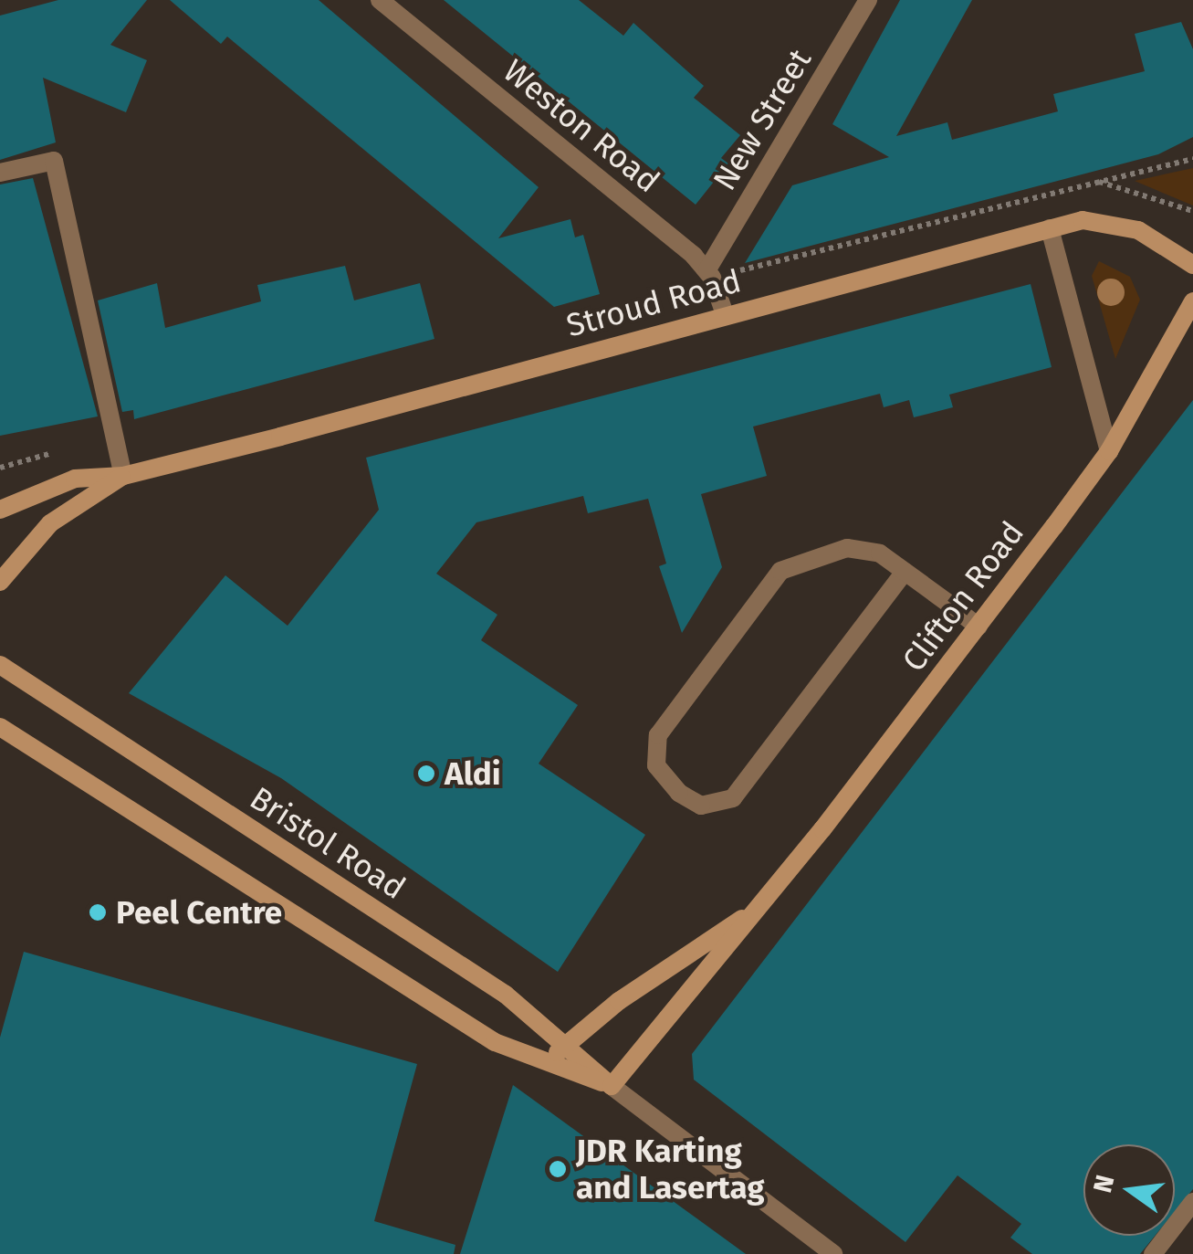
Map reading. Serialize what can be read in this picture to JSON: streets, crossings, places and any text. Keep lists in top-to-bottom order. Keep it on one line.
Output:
{"streets":{"main road":["Stroud Road","Clifton Road","Bristol Road"],"street":["New Street","Weston Road"]},"crossings":[["New Street","Weston Road"],["Clifton Road","Bristol Road"]],"places":["Aldi","Peel Centre","JDR Karting and Lasertag"],"north":"left"}
